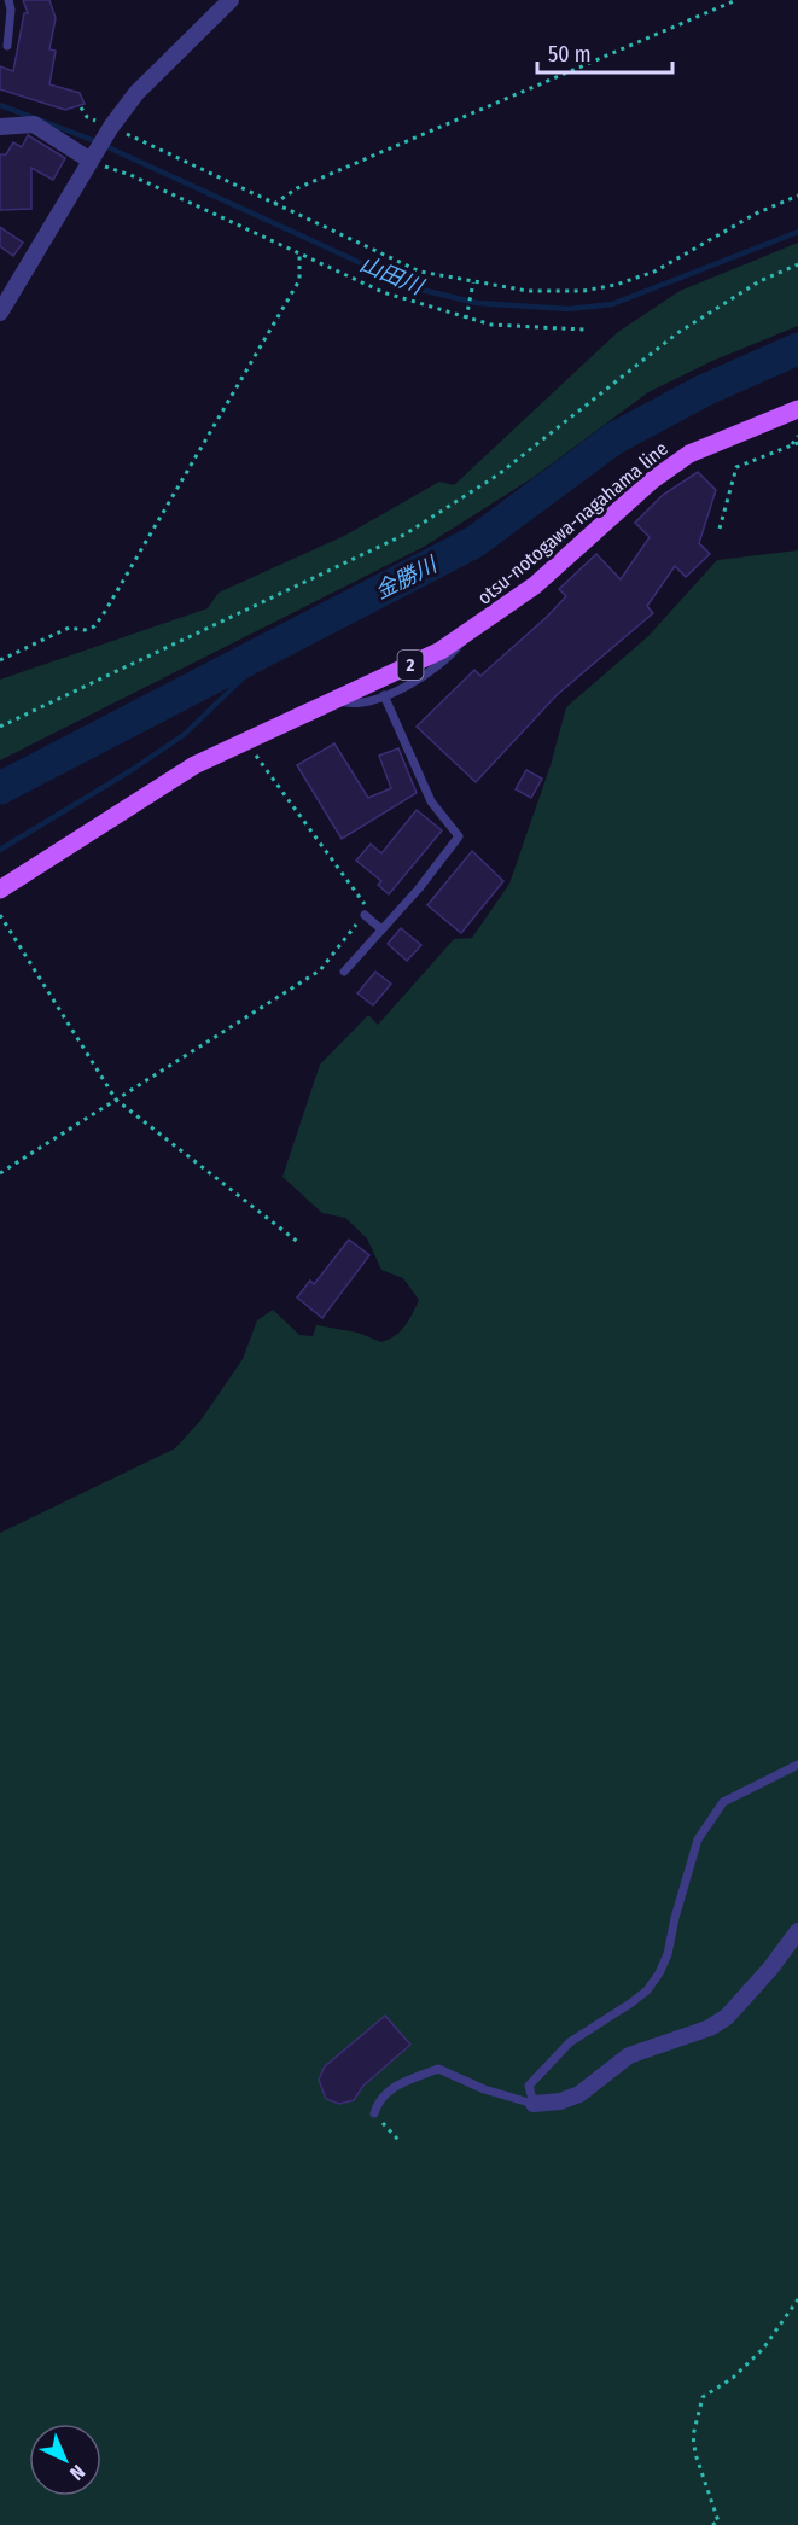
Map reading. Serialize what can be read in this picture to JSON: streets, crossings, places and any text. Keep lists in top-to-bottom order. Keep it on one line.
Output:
{"streets":{"main road":["otsu-notogawa-nagahama line","2"]},"water":["山田川","金勝川"],"scale_bar":"50 m","north":"bottom right"}
